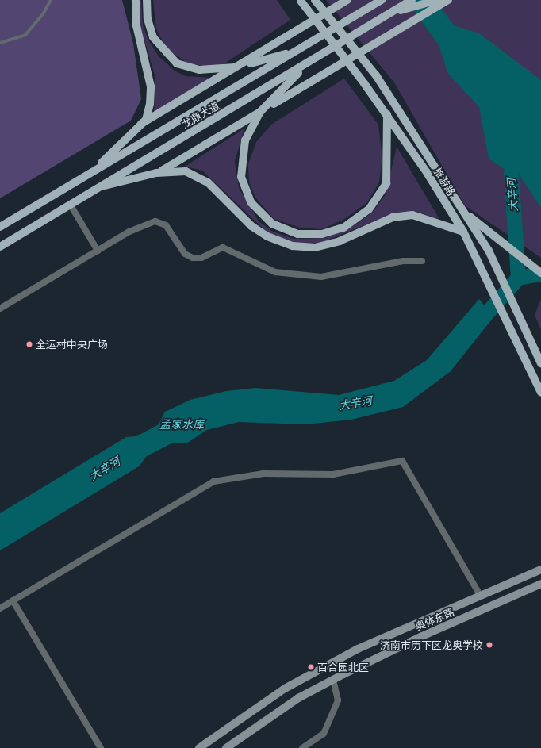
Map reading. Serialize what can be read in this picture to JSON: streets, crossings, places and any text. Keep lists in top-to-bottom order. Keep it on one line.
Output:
{"streets":{"main road":["龙鼎大道","旅游路","奥体东路"]},"water":["大辛河","孟家水库"],"places":["全运村中央广场","济南市历下区龙奥学校","百合园北区"]}
